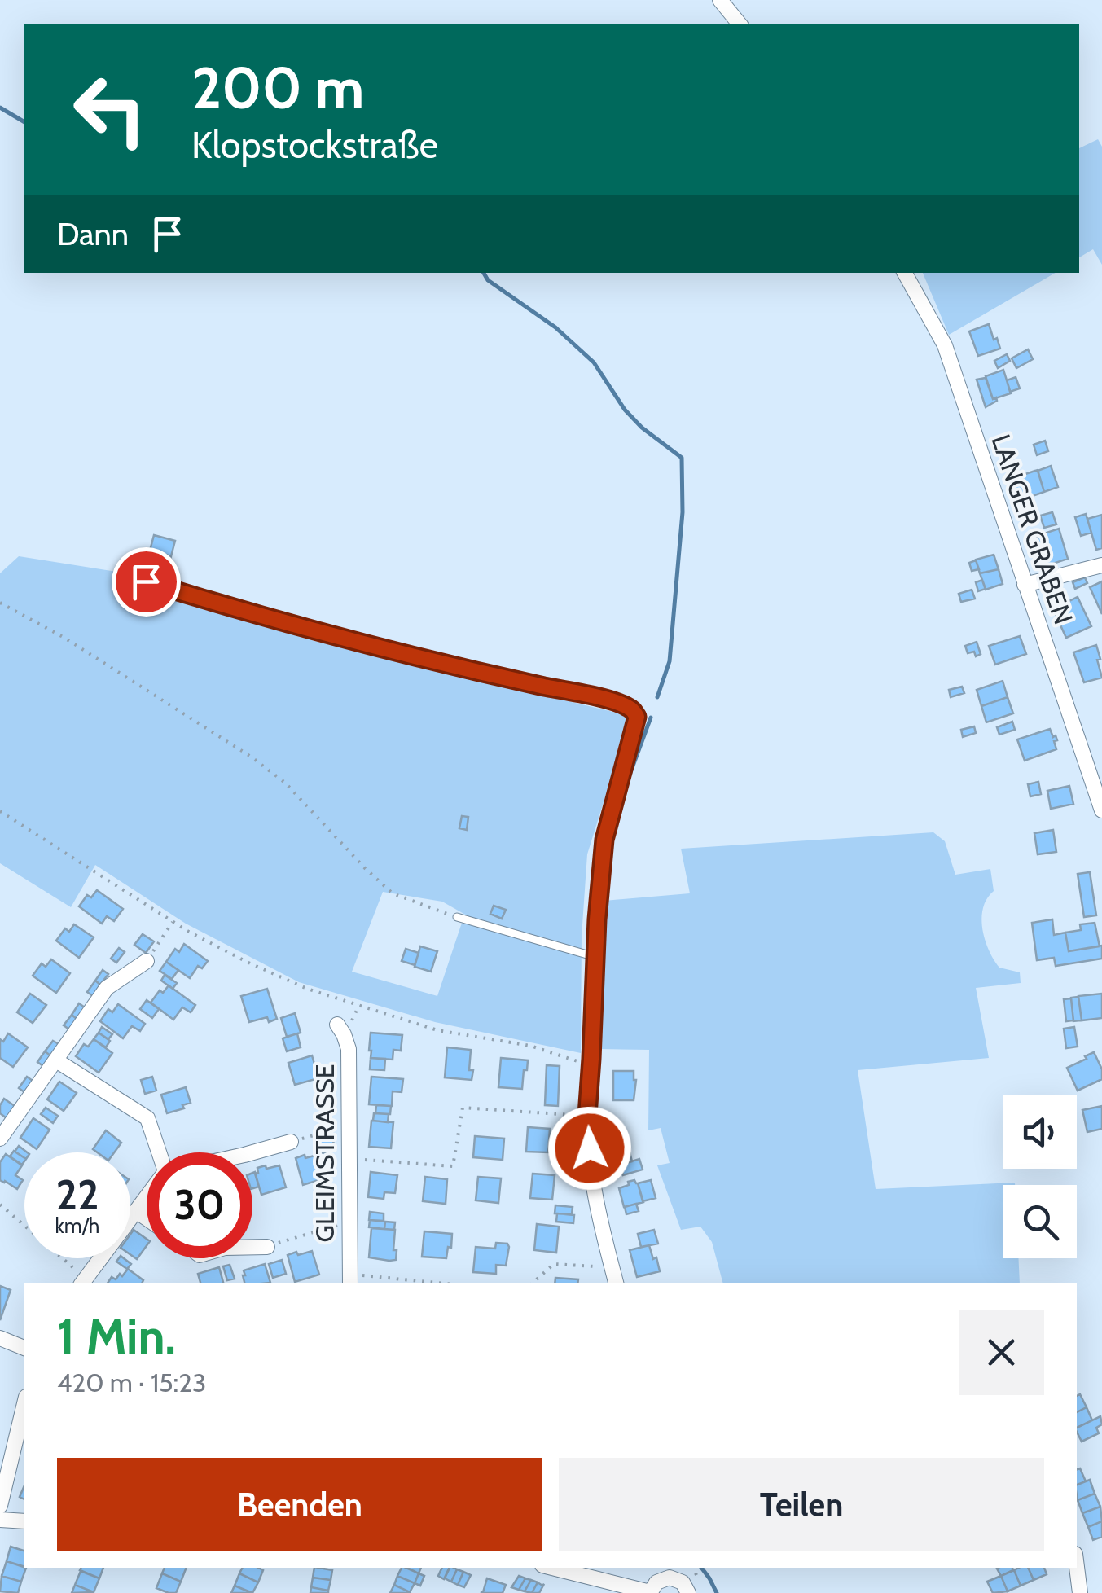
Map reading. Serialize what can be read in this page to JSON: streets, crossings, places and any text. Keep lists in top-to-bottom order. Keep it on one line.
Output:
{"streets":{"street":["LANGER GRABEN","GLEIMSTRASSE"]},"page":{"turn":["200 m","Klopstockstraße"],"then":"Dann","speed":"22 km/h","limit":"30","heading":["1 Min.","420 m · 15:23"],"buttons":["Beenden","Teilen"]}}
